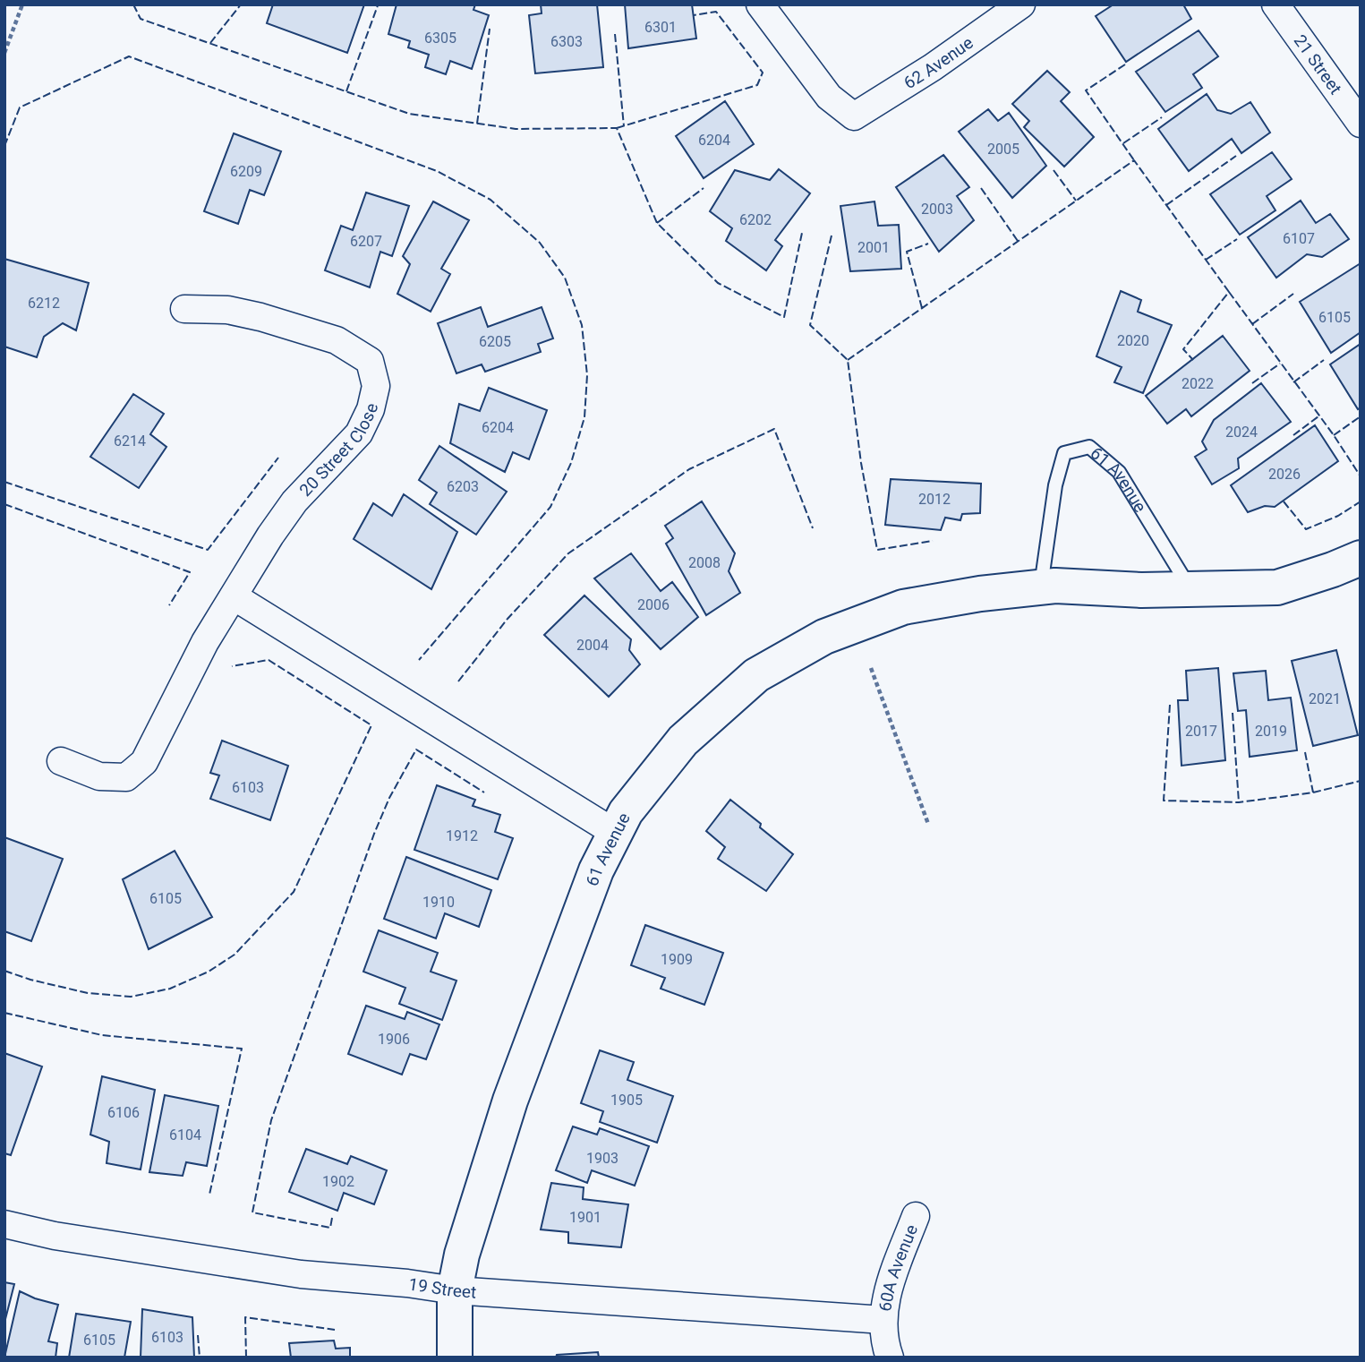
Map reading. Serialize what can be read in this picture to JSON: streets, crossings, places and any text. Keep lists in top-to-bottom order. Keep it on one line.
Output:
{"streets":{"street":["62 Avenue","21 Street","20 Street Close","61 Avenue","60A Avenue","19 Street"]},"crossings":[["61 Avenue","19 Street"],["60A Avenue","19 Street"]],"house_numbers":["6301","6305","6303","6204","2005","6209","2003","6202","6107","6207","2001","6212","6105","2020","6205","2022","6204","2024","6214","2026","6203","2012","2008","2006","2004","2021","2017","2019","6103","1912","6105","1910","1909","1906","1905","6106","6104","1903","1902","1901","6103","6105"]}
